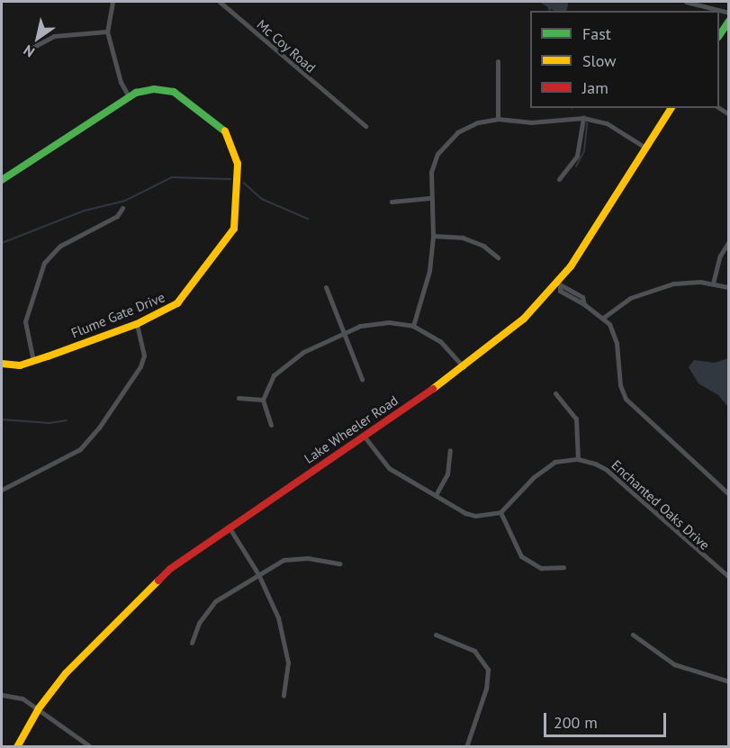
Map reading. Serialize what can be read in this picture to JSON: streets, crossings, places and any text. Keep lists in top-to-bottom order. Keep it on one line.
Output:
{"streets":{"street":["Mc Coy Road","Flume Gate Drive","Lake Wheeler Road","Enchanted Oaks Drive"]},"legend":["Fast","Slow","Jam"],"scale_bar":"200 m","north":"bottom left"}
